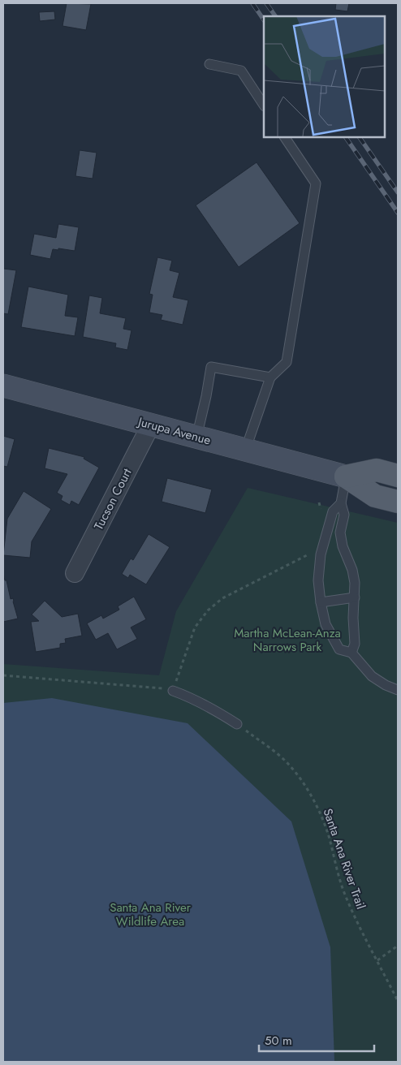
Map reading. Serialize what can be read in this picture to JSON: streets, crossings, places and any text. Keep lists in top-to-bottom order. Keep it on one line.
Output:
{"streets":{"main road":["Jurupa Avenue"],"street":["Tucson Court"],"path":["Santa Ana River Trail"]},"crossings":[["Jurupa Avenue","Tucson Court"]],"parks":["Martha McLean-Anza Narrows Park","Santa Ana River Wildlife Area"],"scale_bar":"50 m"}
